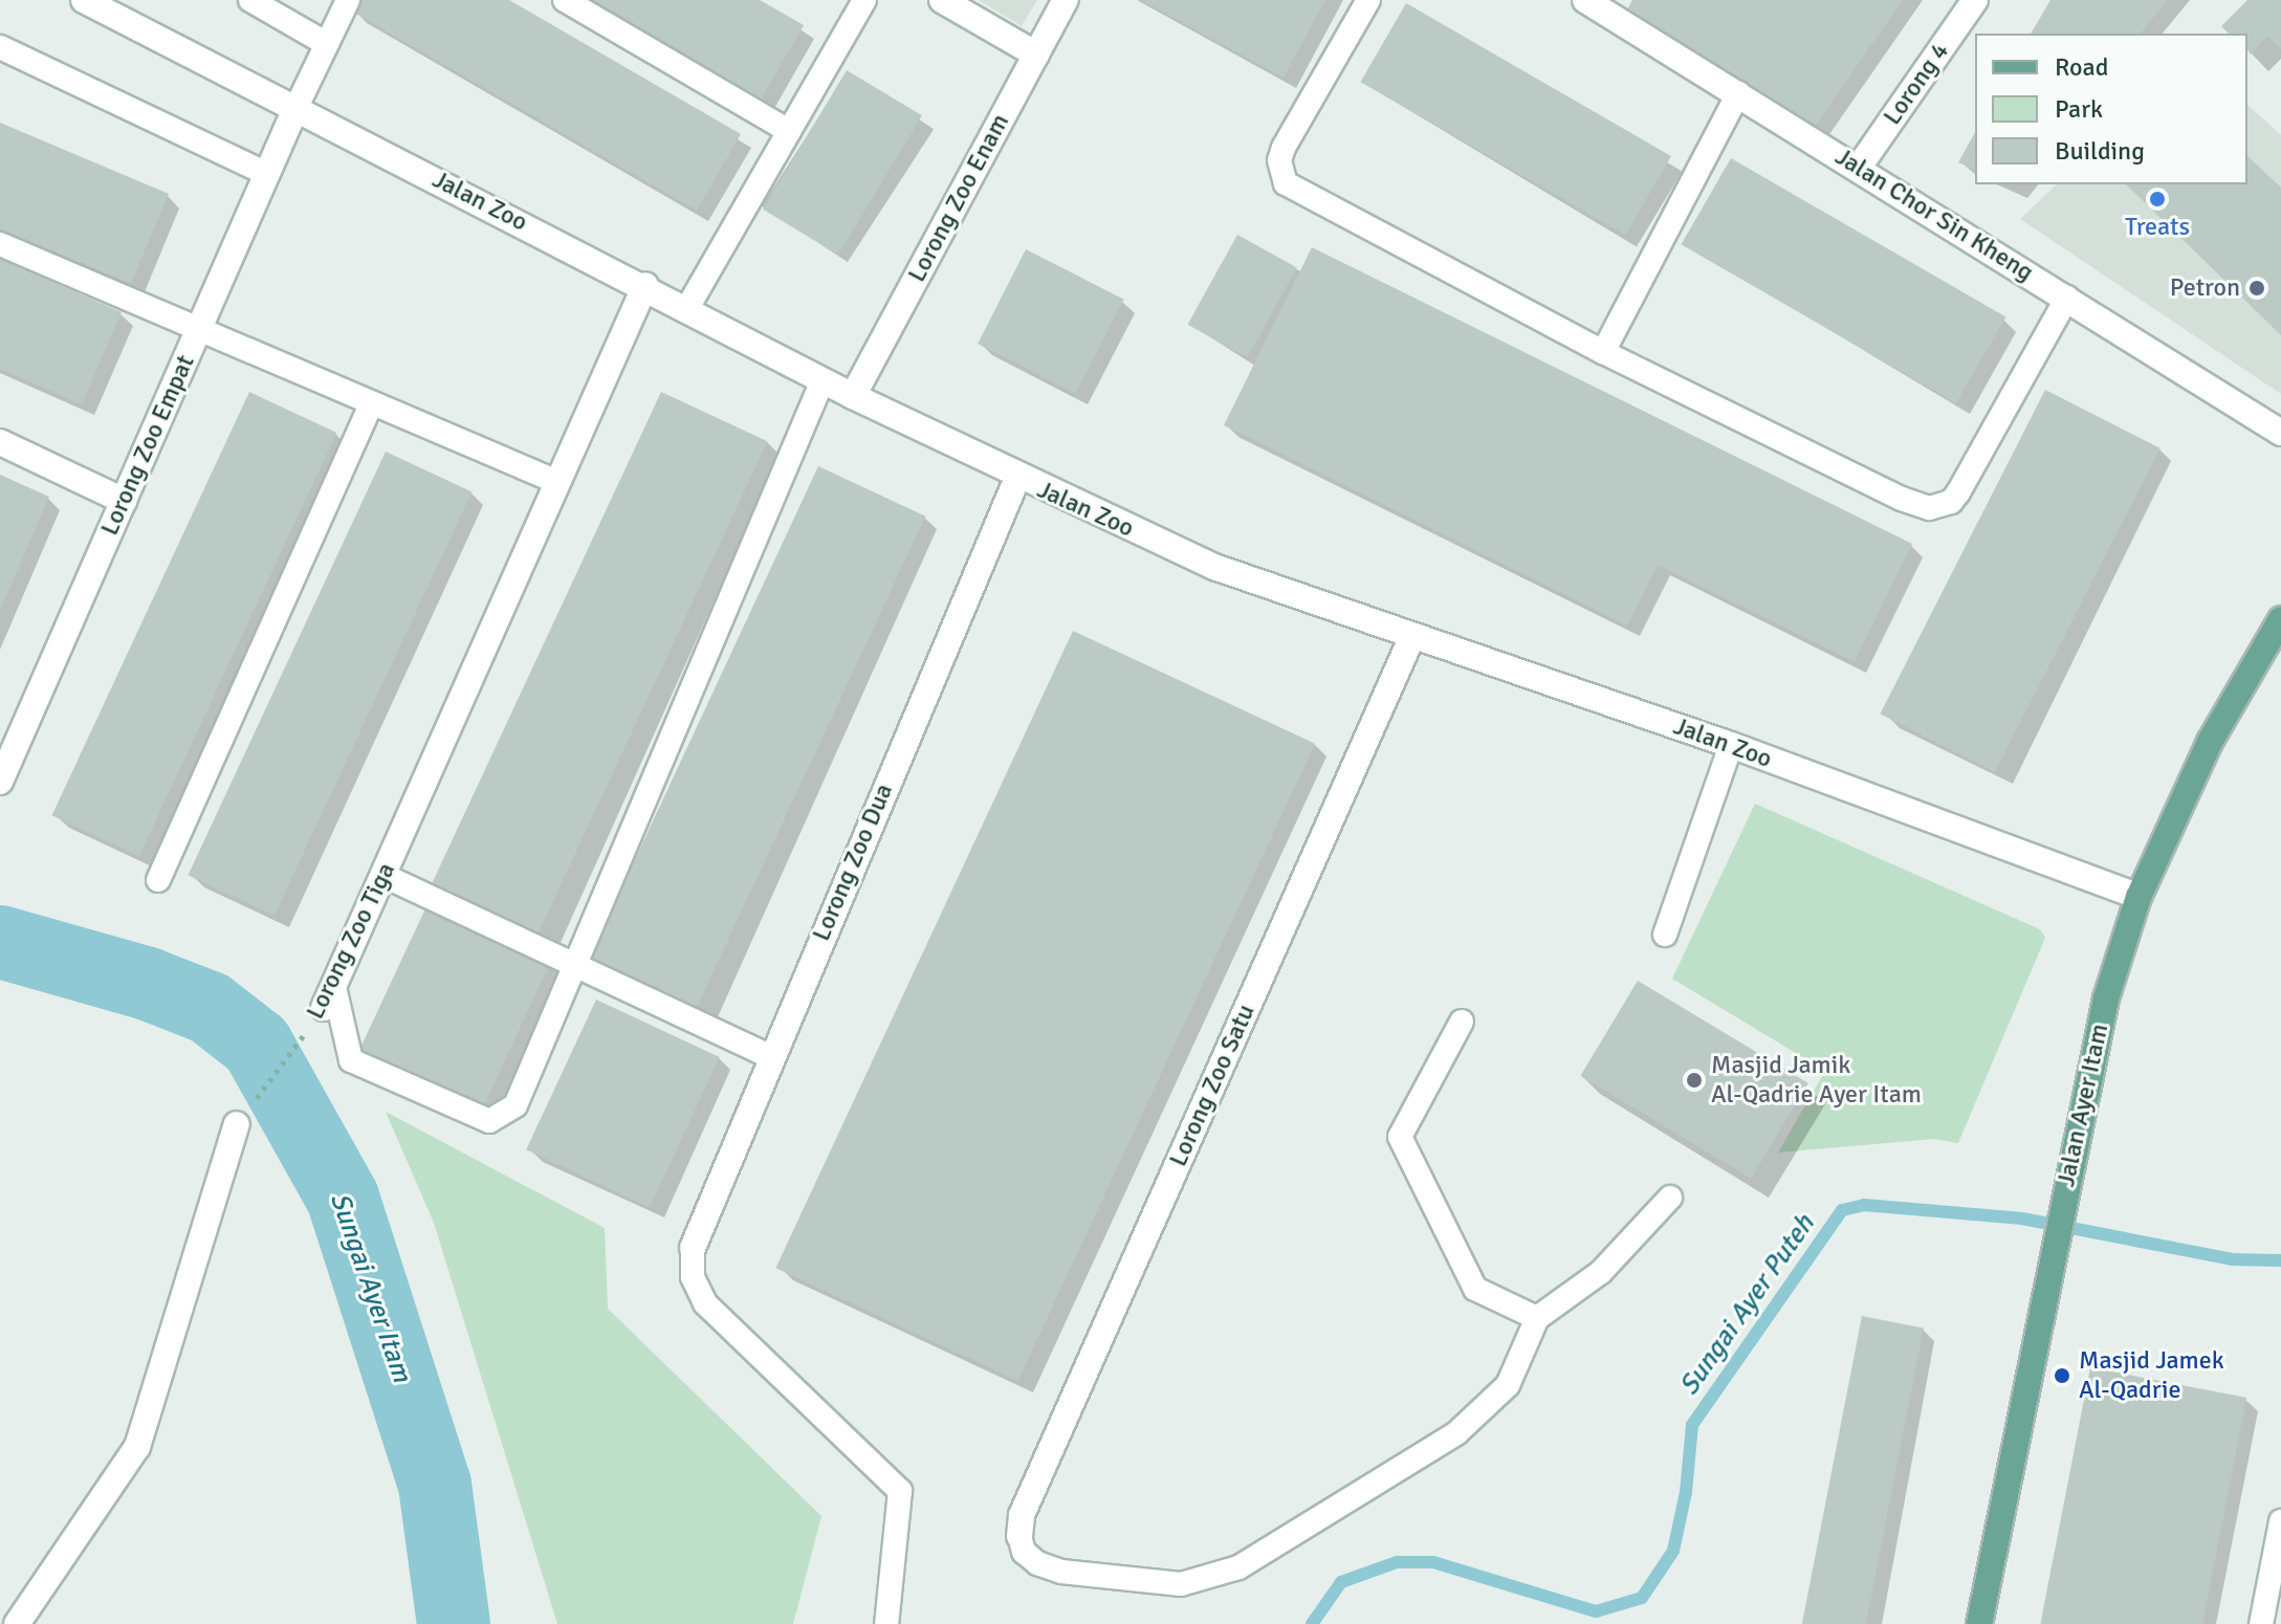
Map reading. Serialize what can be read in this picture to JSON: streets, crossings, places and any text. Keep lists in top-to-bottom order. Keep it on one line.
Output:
{"streets":{"main road":["Jalan Ayer Itam"],"street":["Lorong 4","Lorong Zoo Enam","Jalan Zoo","Jalan Chor Sin Kheng","Lorong Zoo Empat","Lorong Zoo Dua","Lorong Zoo Tiga","Lorong Zoo Satu"]},"crossings":[["Lorong 4","Jalan Chor Sin Kheng"],["Lorong Zoo Enam","Jalan Zoo"],["Jalan Zoo","Lorong Zoo Empat"],["Jalan Zoo","Lorong Zoo Dua"],["Jalan Zoo","Lorong Zoo Tiga"],["Jalan Zoo","Lorong Zoo Satu"],["Jalan Zoo","Jalan Ayer Itam"]],"water":["Sungai Ayer Itam","Sungai Ayer Puteh"],"places":["Treats","Petron","Masjid Jamik Al-Qadrie Ayer Itam","Masjid Jamek Al-Qadrie"],"legend":["Road","Park","Building"]}
